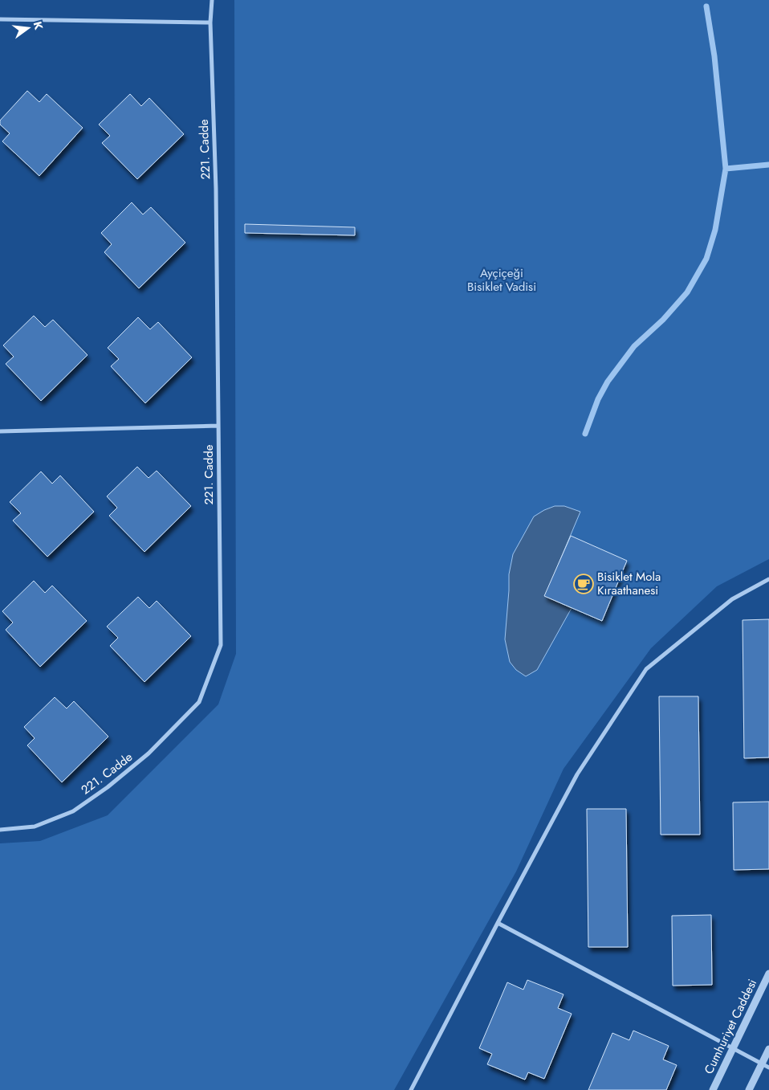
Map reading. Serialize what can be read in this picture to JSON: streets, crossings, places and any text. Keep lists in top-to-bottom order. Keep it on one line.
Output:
{"streets":{"street":["221. Cadde","Cumhuriyet Caddesi"]},"parks":["Ayçiçeği Bisiklet Vadisi"],"places":{"cafe":["Bisiklet Mola Kıraathanesi"]},"north":"right"}
